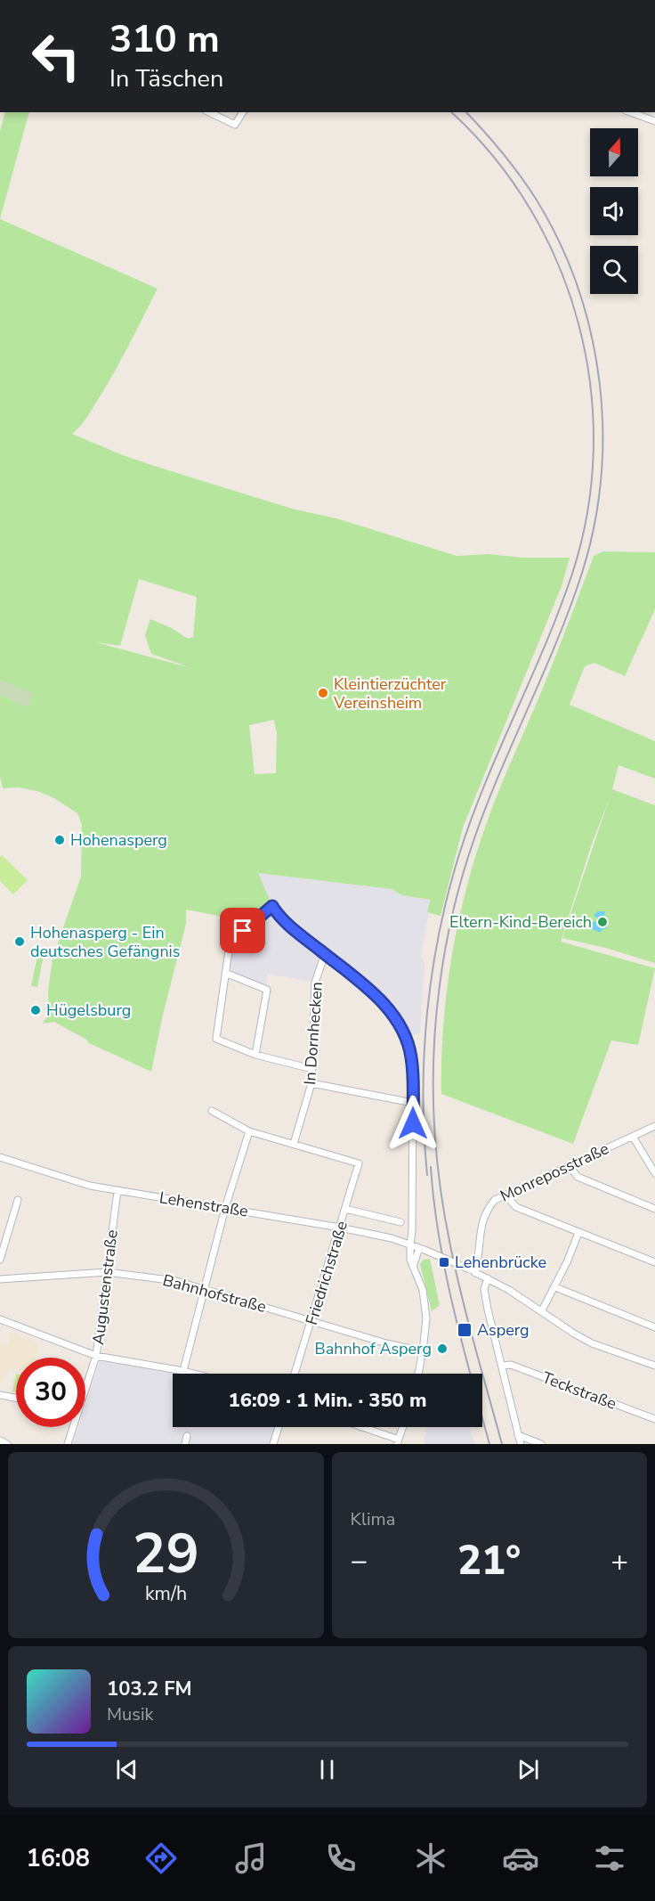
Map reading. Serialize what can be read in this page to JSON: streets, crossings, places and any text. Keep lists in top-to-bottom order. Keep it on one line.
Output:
{"streets":{"street":["In Dornhecken","Monreposstraße","Lehenstraße","Friedrichstraße","Augustenstraße","Bahnhofstraße","Teckstraße"]},"crossings":[["In Dornhecken","Friedrichstraße"],["Lehenstraße","Friedrichstraße"],["Lehenstraße","Augustenstraße"],["Friedrichstraße","Bahnhofstraße"],["Augustenstraße","Bahnhofstraße"]],"places":{"other":["Kleintierzüchter Vereinsheim","Hohenasperg","Eltern-Kind-Bereich","Hohenasperg - Ein deutsches Gefängnis","Hügelsburg","Bahnhof Asperg"],"transit":["Lehenbrücke","Asperg"]},"north":"top","page":{"turn":["310 m","In Täschen"],"limit":"30","trip":"16:09 · 1 Min. · 350 m","tile":"Klima","heat":["−","21°","+"],"song":["103.2 FM","Musik"],"tabs":"16:08","gauge":["29","km/h"]}}
